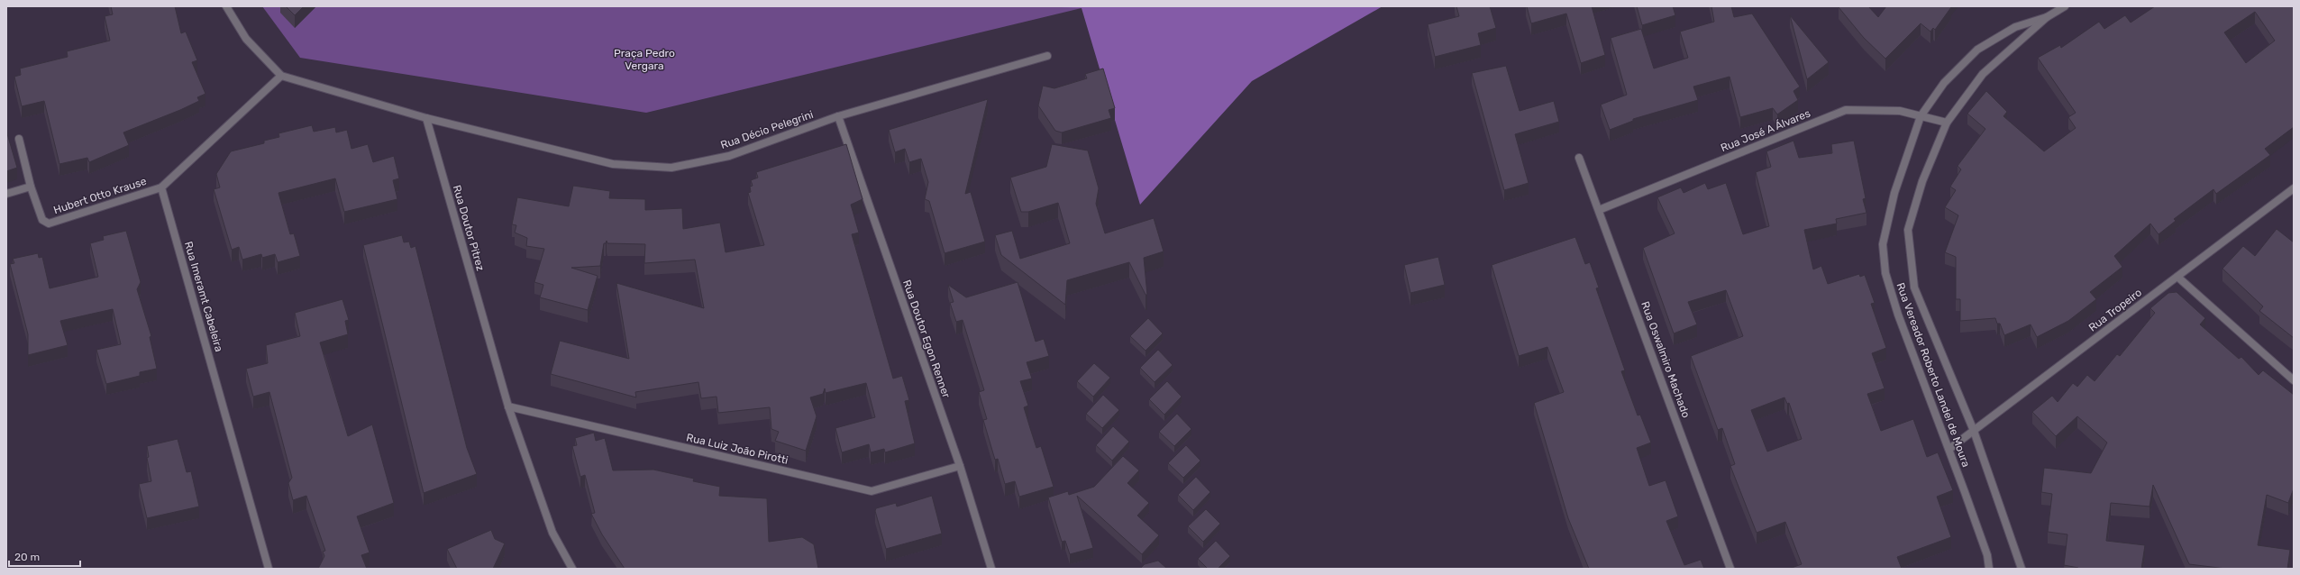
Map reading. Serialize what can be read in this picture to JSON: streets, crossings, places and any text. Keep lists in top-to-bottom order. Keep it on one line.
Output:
{"streets":{"street":["Rua Décio Pelegrini","Rua José A Álvares","Hubert Otto Krause","Rua Doutor Pitrez","Rua Imeramt Cabeleira","Rua Tropeiro","Rua Doutor Egon Renner","Rua Oswalmiro Machado","Rua Vereador Roberto Landel de Moura","Rua Luiz João Pirotti"]},"crossings":[["Rua Décio Pelegrini","Rua Doutor Pitrez"],["Rua Décio Pelegrini","Rua Doutor Egon Renner"],["Rua José A Álvares","Rua Oswalmiro Machado"],["Rua José A Álvares","Rua Vereador Roberto Landel de Moura"],["Hubert Otto Krause","Rua Imeramt Cabeleira"],["Rua Doutor Pitrez","Rua Luiz João Pirotti"],["Rua Tropeiro","Rua Vereador Roberto Landel de Moura"],["Rua Doutor Egon Renner","Rua Luiz João Pirotti"]],"parks":["Praça Pedro Vergara"],"scale_bar":"20 m"}
